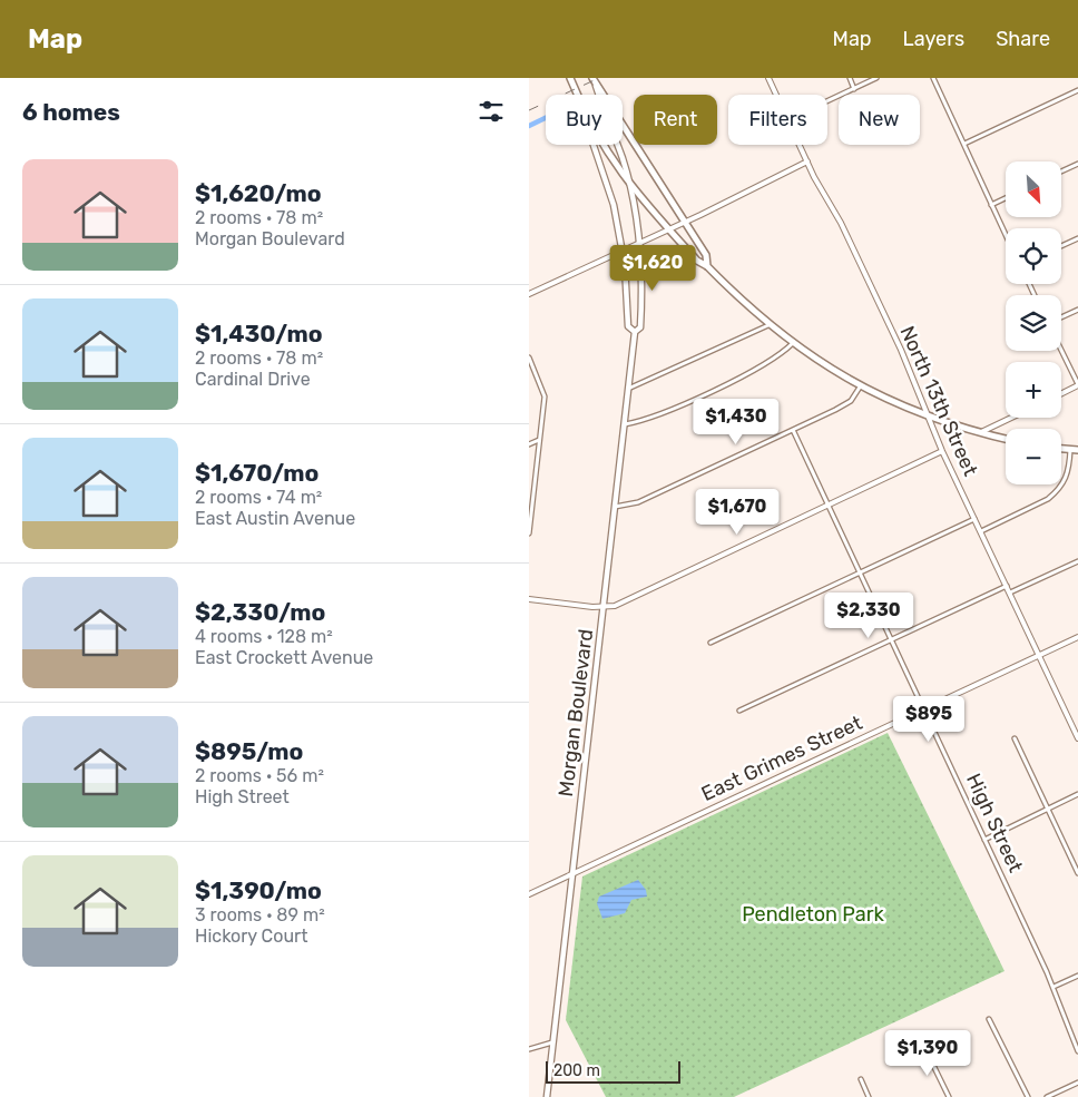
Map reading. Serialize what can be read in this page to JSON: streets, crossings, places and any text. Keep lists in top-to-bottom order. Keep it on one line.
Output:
{"streets":{"main road":["Morgan Boulevard"],"street":["North 13th Street","East Grimes Street","High Street"]},"crossings":[["North 13th Street","East Grimes Street"],["Morgan Boulevard","East Grimes Street"],["East Grimes Street","High Street"]],"parks":["Pendleton Park"],"scale_bar":"200 m","north":"bottom right","page":{"header":"Map","nav":["Map","Layers","Share"],"heading":"6 homes","chip":["Buy","Rent","Filters","New"],"list":[{"name":"$1,620/mo","note":"2 rooms · 78 m² · Morgan Boulevard"},{"name":"$1,430/mo","note":"2 rooms · 78 m² · Cardinal Drive"},{"name":"$1,670/mo","note":"2 rooms · 74 m² · East Austin Avenue"},{"name":"$2,330/mo","note":"4 rooms · 128 m² · East Crockett Avenue"},{"name":"$895/mo","note":"2 rooms · 56 m² · High Street"},{"name":"$1,390/mo","note":"3 rooms · 89 m² · Hickory Court"}],"map_buttons":["+","−"],"price":["$1,620","$1,430","$1,670","$2,330","$895","$1,390"],"scale":"200 m"}}
